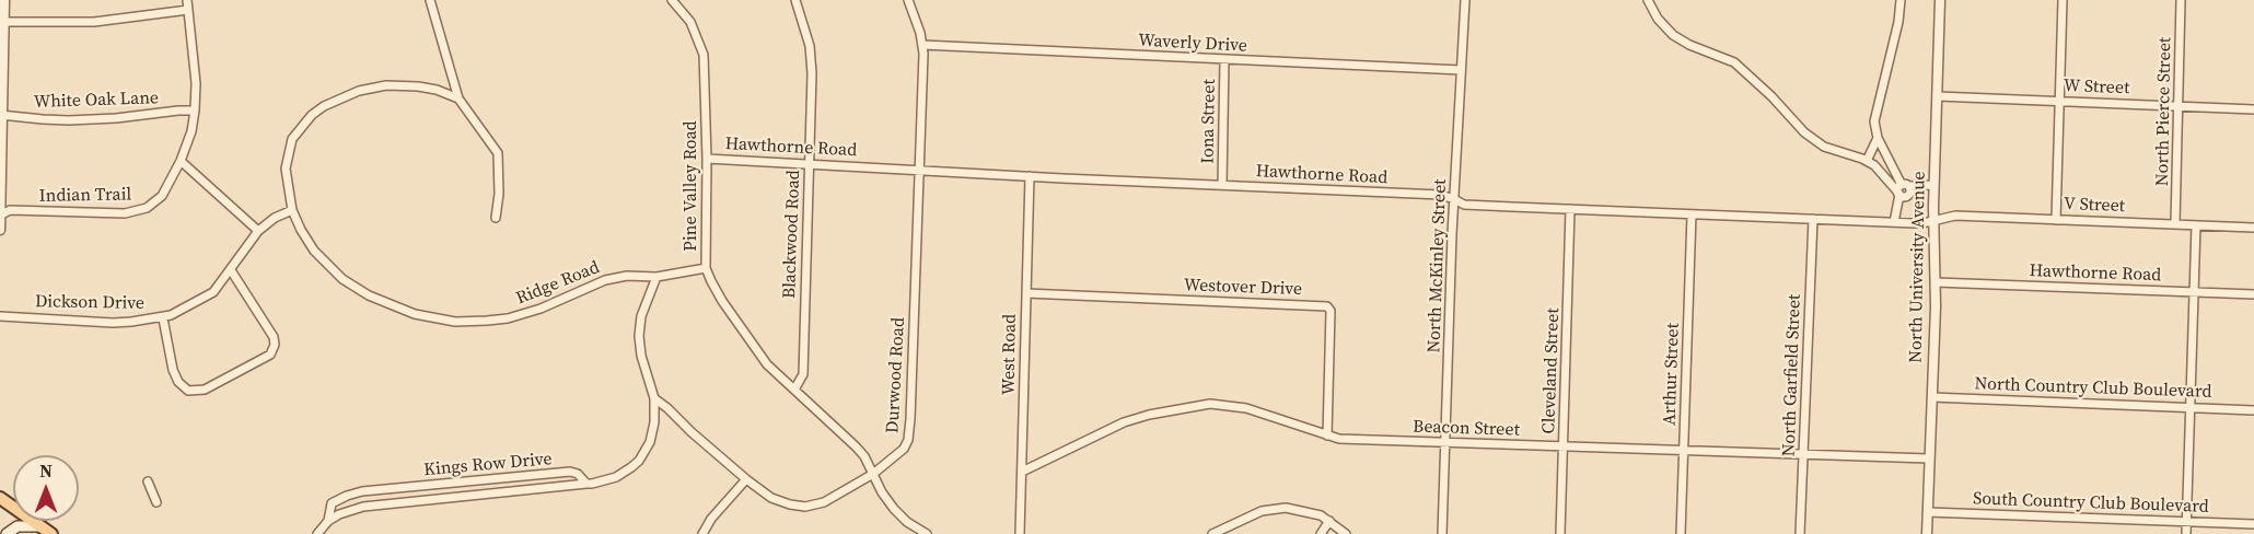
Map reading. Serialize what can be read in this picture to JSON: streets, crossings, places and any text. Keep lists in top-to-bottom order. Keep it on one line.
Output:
{"streets":{"street":["Waverly Drive","W Street","White Oak Lane","North Pierce Street","Iona Street","Hawthorne Road","Pine Valley Road","Indian Trail","V Street","Blackwood Road","North McKinley Street","North University Avenue","Ridge Road","Westover Drive","Dickson Drive","West Road","Cleveland Street","Arthur Street","Durwood Road","North Garfield Street","North Country Club Boulevard","Beacon Street","Kings Row Drive","South Country Club Boulevard"]},"crossings":[["Waverly Drive","Iona Street"],["Waverly Drive","North McKinley Street"],["Waverly Drive","Durwood Road"],["W Street","North Pierce Street"],["W Street","North University Avenue"],["White Oak Lane","Indian Trail"],["North Pierce Street","V Street"],["Iona Street","Hawthorne Road"],["Hawthorne Road","Pine Valley Road"],["Hawthorne Road","V Street"],["Hawthorne Road","Blackwood Road"],["Hawthorne Road","North McKinley Street"],["Hawthorne Road","North University Avenue"],["Hawthorne Road","West Road"],["Hawthorne Road","Cleveland Street"],["Hawthorne Road","Arthur Street"],["Hawthorne Road","Durwood Road"],["Hawthorne Road","North Garfield Street"],["Pine Valley Road","Blackwood Road"],["Pine Valley Road","Ridge Road"],["Pine Valley Road","Durwood Road"],["V Street","North University Avenue"],["North McKinley Street","Beacon Street"],["North University Avenue","North Country Club Boulevard"],["North University Avenue","Beacon Street"],["North University Avenue","South Country Club Boulevard"],["Ridge Road","Dickson Drive"],["Westover Drive","West Road"],["Westover Drive","Beacon Street"],["West Road","Beacon Street"],["Cleveland Street","Beacon Street"],["Arthur Street","Beacon Street"],["North Garfield Street","Beacon Street"]],"north":"top"}
